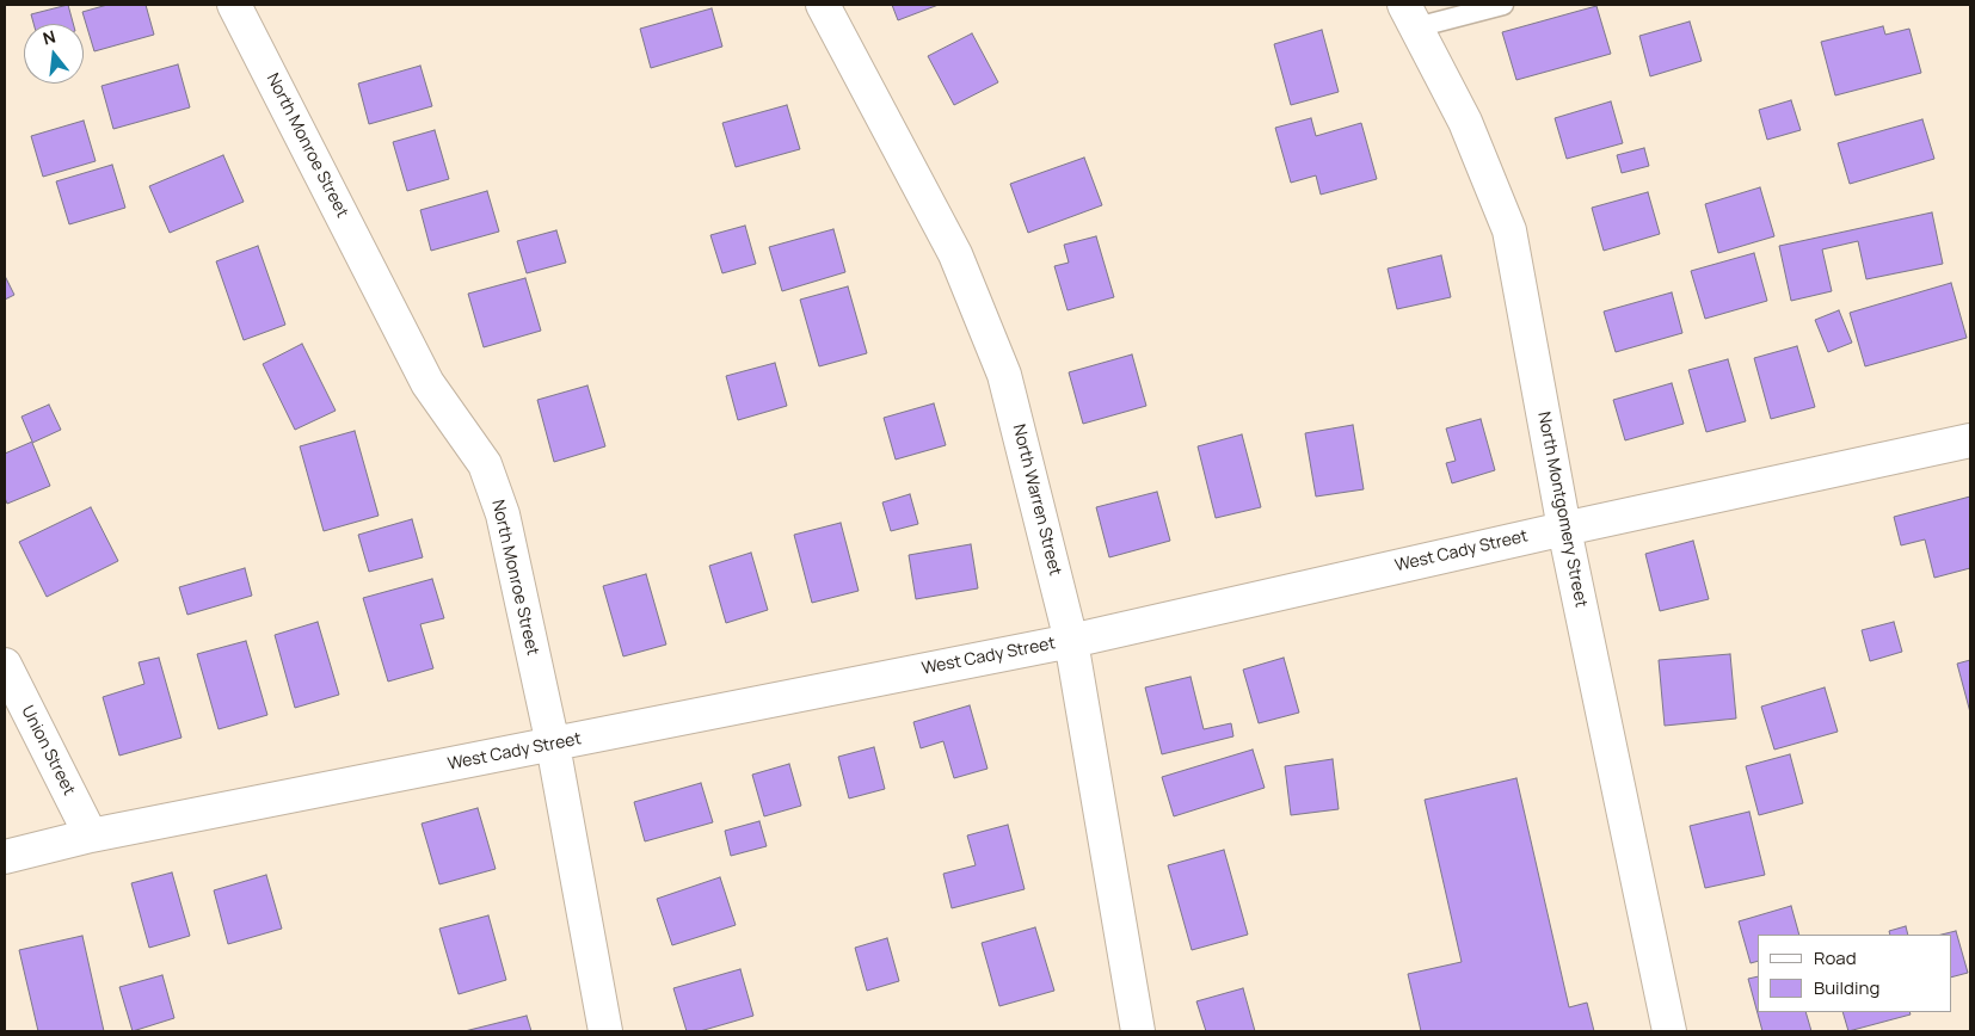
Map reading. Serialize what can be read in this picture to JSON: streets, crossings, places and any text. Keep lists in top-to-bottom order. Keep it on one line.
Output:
{"streets":{"street":["North Monroe Street","North Warren Street","North Montgomery Street","West Cady Street","Union Street"]},"crossings":[["North Monroe Street","West Cady Street"],["North Warren Street","West Cady Street"],["North Montgomery Street","West Cady Street"],["West Cady Street","Union Street"]],"legend":["Road","Building"],"north":"top"}
